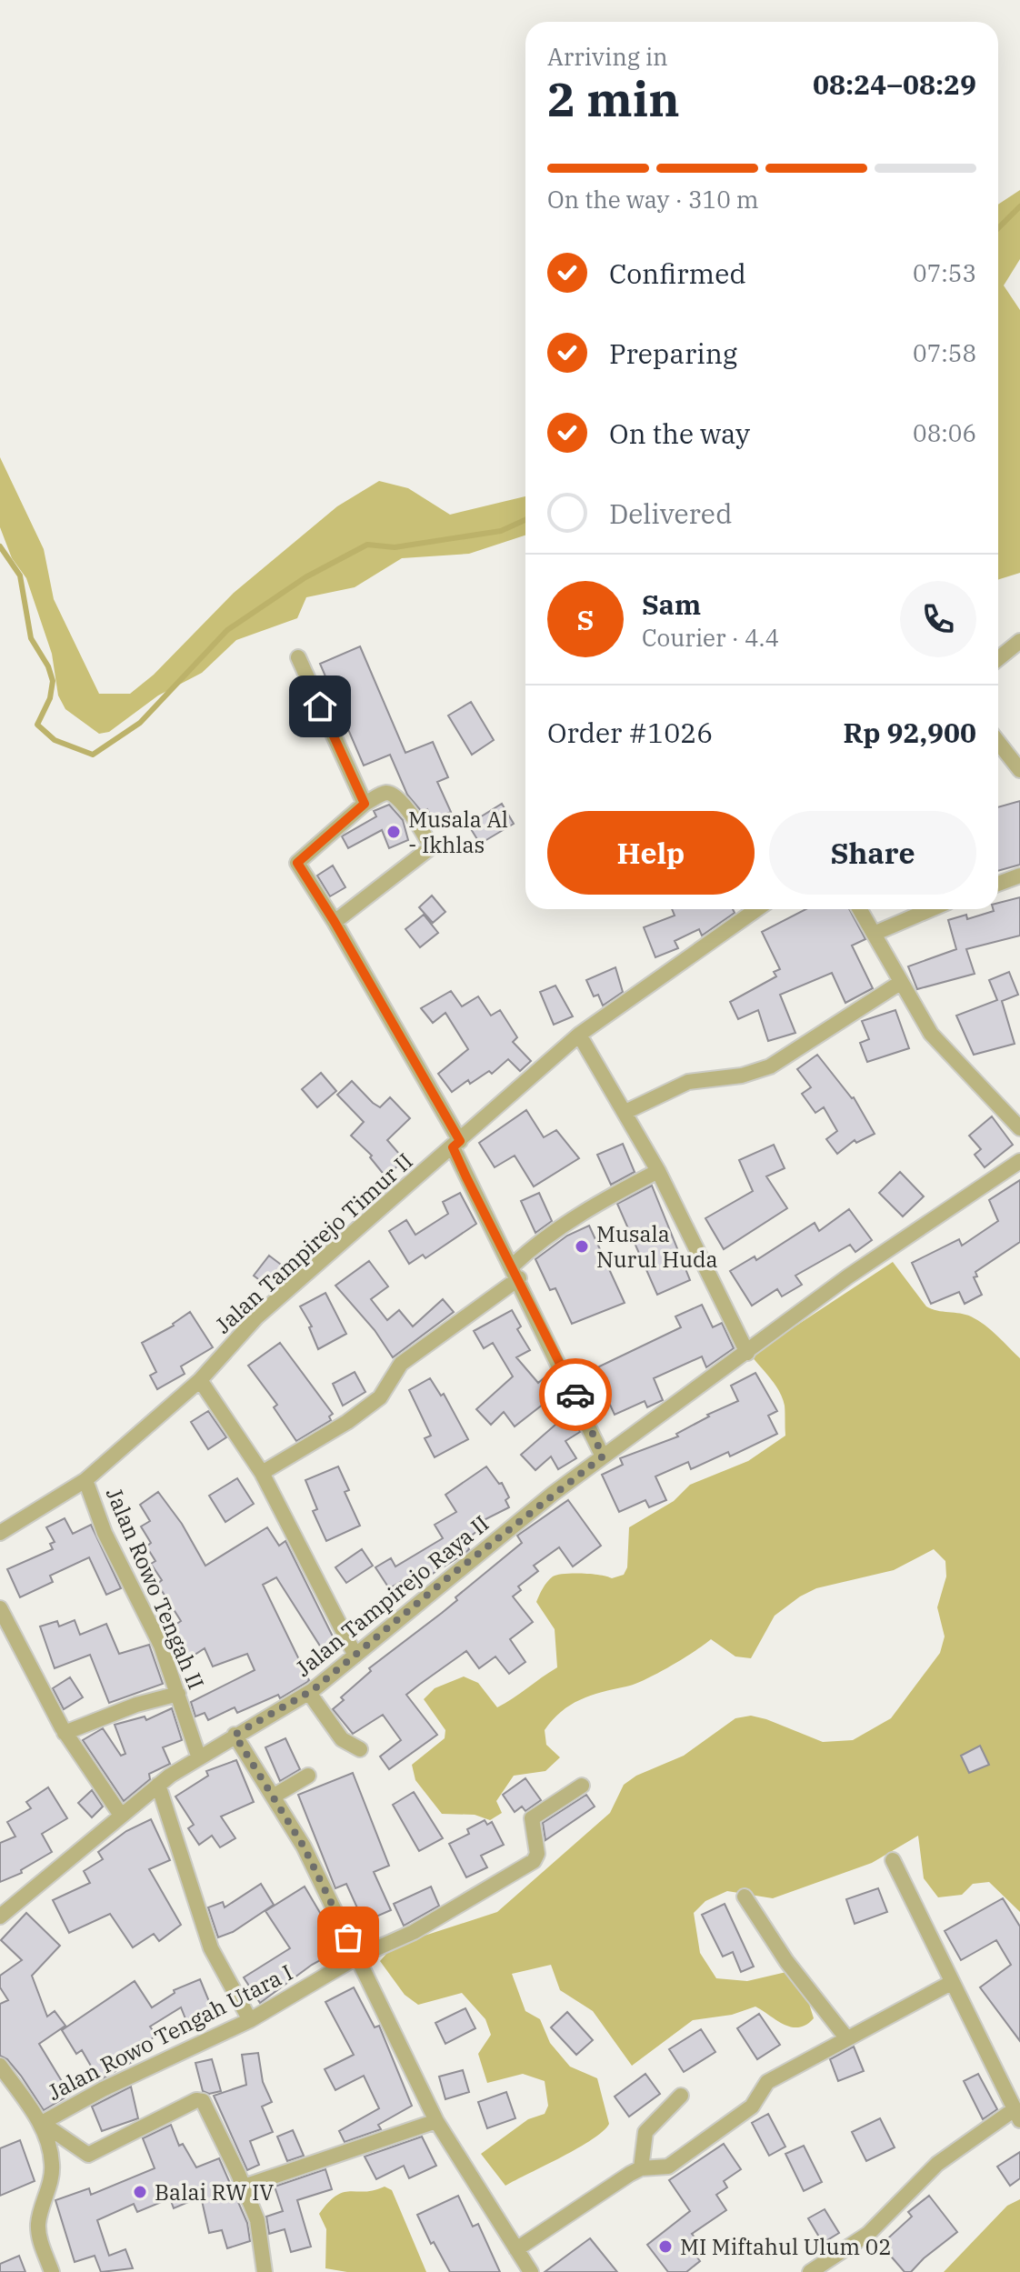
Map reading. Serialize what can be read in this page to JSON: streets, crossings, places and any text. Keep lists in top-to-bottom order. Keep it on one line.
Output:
{"streets":{"street":["Jalan Tampirejo Timur II","Jalan Rowo Tengah II","Jalan Tampirejo Raya II","Jalan Rowo Tengah Utara I"]},"crossings":[["Jalan Tampirejo Timur II","Jalan Rowo Tengah II"],["Jalan Rowo Tengah II","Jalan Tampirejo Raya II"]],"places":["Musala Al - Ikhlas","Musala Nurul Huda","Balai RW IV","MI Miftahul Ulum 02"],"page":{"heading":["2 min","Arriving in","08:24–08:29"],"panel":["Sam","Courier · 4.4","Order #1026","Rp 92,900"],"bar":"On the way · 310 m","list":[["Confirmed","07:53"],["Preparing","07:58"],["On the way","08:06"],"Delivered"],"round":"S","buttons":["Help","Share"]}}
